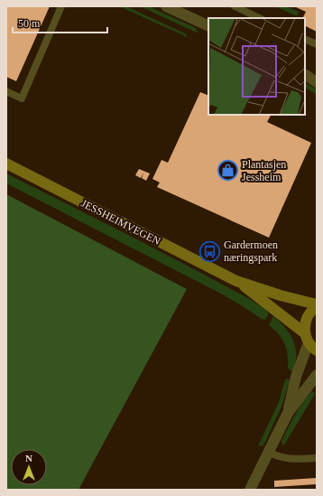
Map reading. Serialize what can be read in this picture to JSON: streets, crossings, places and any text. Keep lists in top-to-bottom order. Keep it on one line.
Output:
{"streets":{"main road":["JESSHEIMVEGEN"]},"places":{"shop":["Plantasjen Jessheim"],"bus stop":["Gardermoen næringspark"]},"scale_bar":"50 m","north":"top"}
